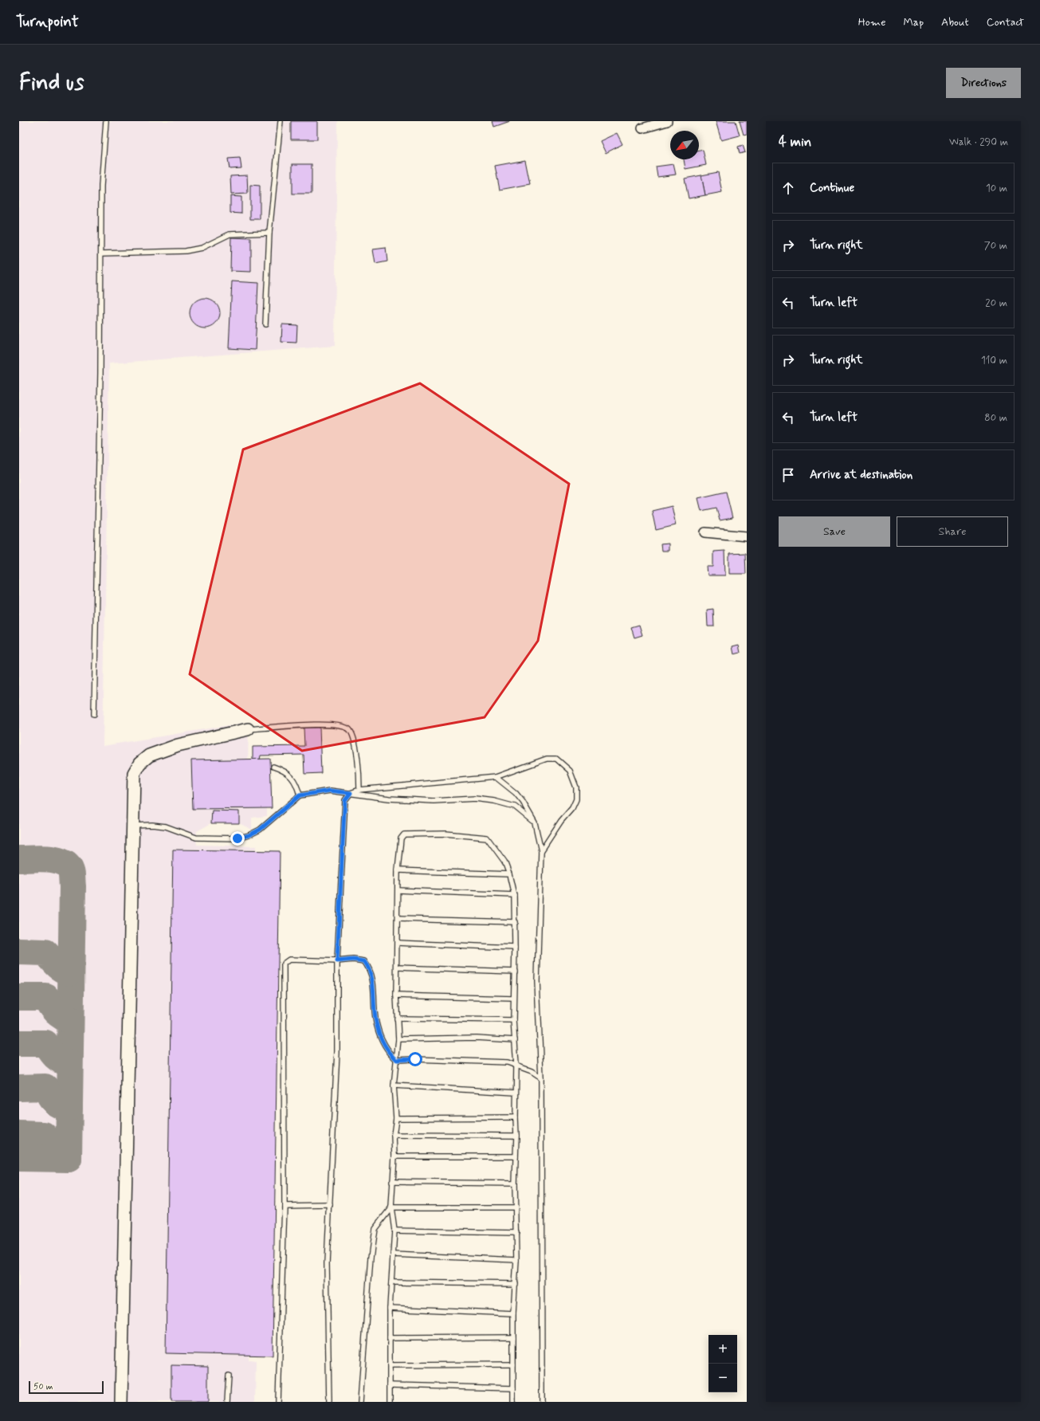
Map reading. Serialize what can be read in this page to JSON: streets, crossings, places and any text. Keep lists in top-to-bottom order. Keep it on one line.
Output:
{"scale_bar":"50 m","north":"bottom left","page":{"header":"Turnpoint","nav":["Home","Map","About","Contact"],"buttons":["Directions",["Save","Share"]],"title":"Find us","heading":["4 min","Walk · 290 m"],"list":[["Continue","10 m"],["Turn right","70 m"],["Turn left","20 m"],["Turn right","110 m"],["Turn left","80 m"],"Arrive at destination"],"map_buttons":["+","−"],"scale":"50 m"}}
